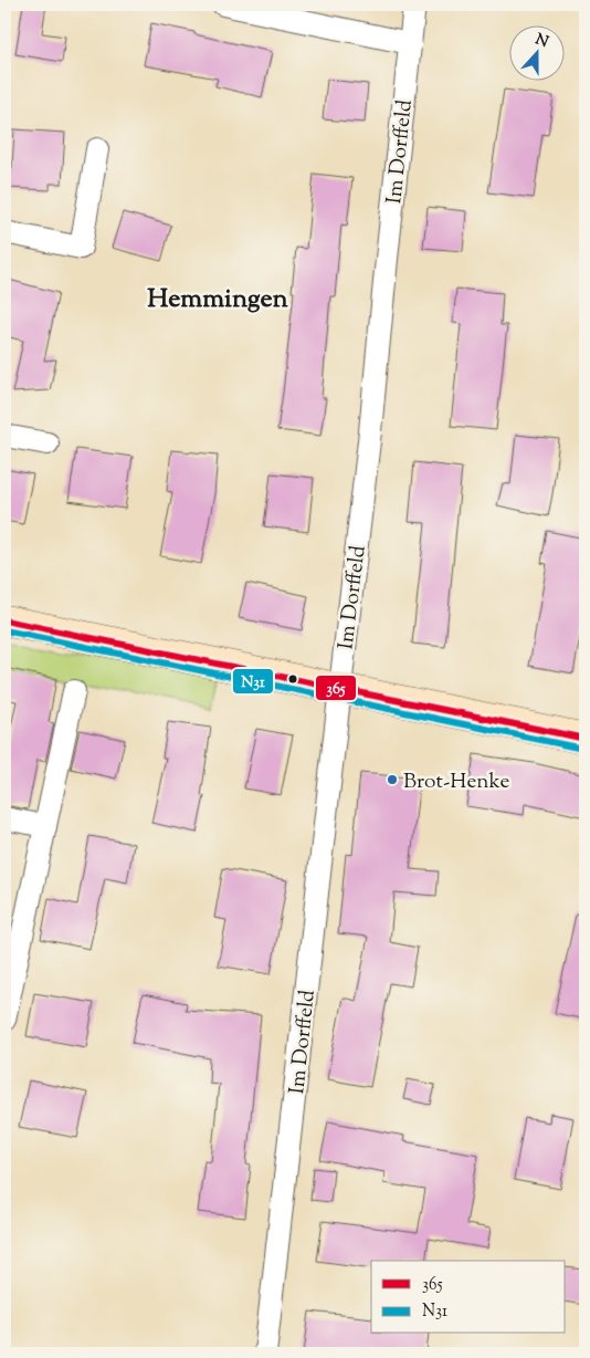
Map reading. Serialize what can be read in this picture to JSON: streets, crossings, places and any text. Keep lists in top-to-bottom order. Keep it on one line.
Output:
{"streets":{"street":["Im Dorffeld"]},"districts":["Hemmingen"],"places":["Brot-Henke"],"lines":["transit line 365","transit line N31"],"legend":["365","N31"],"north":"top"}
